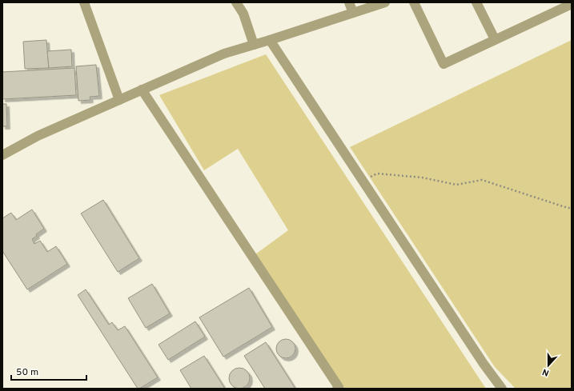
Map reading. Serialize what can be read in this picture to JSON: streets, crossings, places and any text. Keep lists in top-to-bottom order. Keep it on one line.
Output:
{"scale_bar":"50 m","north":"bottom"}
